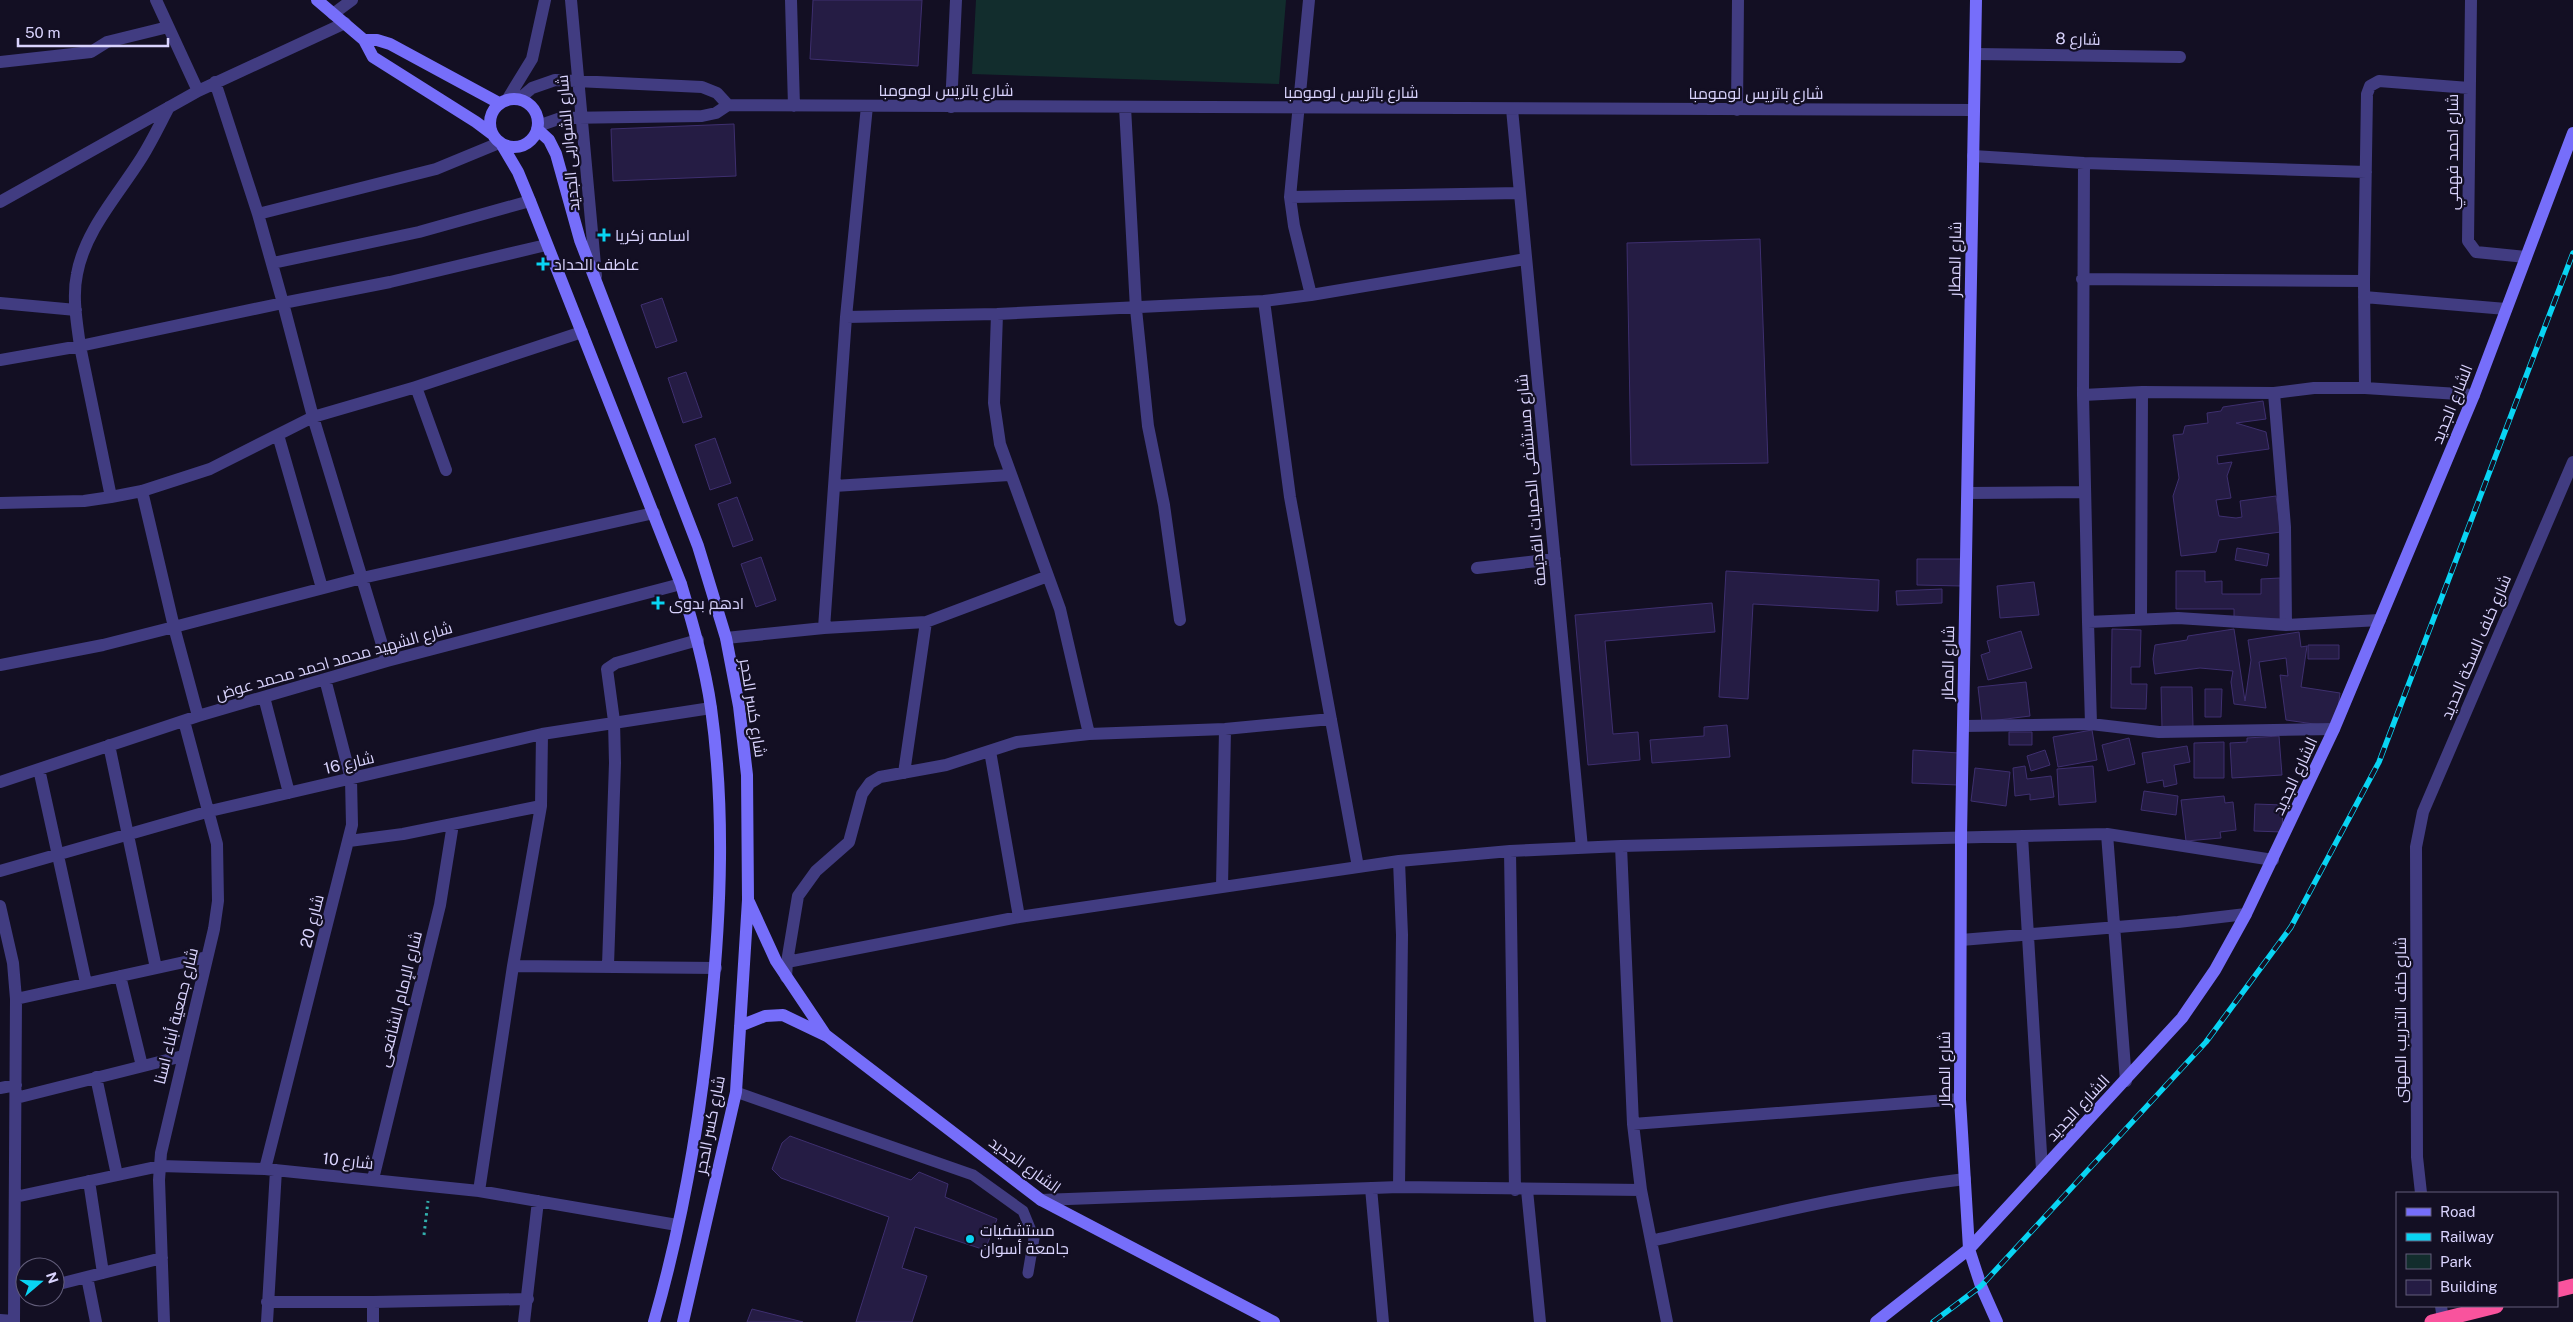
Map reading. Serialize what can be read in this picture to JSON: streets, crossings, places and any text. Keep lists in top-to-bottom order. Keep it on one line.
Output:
{"streets":{"street":["شارع 8","شارع باتريس لومومبا","شارع الشواربى الجديد","شارع احمد فهمي","شارع المطار","الشارع الجديد","شارع مستشفى الحميات القديمة","شارع خلف السكة الحديد","شارع الشهيد محمد احمد محمد عوض","شارع كسر الحجر","شارع 16","شارع 20","شارع الإمام الشافعى","شارع جمعية أبناء اسنا","شارع خلف التدريب المهنى","شارع 10"]},"crossings":[["شارع 8","شارع المطار"],["شارع باتريس لومومبا","شارع الشواربى الجديد"],["شارع باتريس لومومبا","شارع المطار"],["شارع باتريس لومومبا","شارع مستشفى الحميات القديمة"],["شارع باتريس لومومبا","شارع كسر الحجر"],["شارع الشواربى الجديد","شارع كسر الحجر"],["شارع احمد فهمي","الشارع الجديد"],["شارع المطار","الشارع الجديد"],["الشارع الجديد","شارع كسر الحجر"],["شارع خلف السكة الحديد","شارع خلف التدريب المهنى"],["شارع الشهيد محمد احمد محمد عوض","شارع كسر الحجر"],["شارع الشهيد محمد احمد محمد عوض","شارع 20"],["شارع الشهيد محمد احمد محمد عوض","شارع جمعية أبناء اسنا"],["شارع كسر الحجر","شارع 16"],["شارع كسر الحجر","شارع 10"],["شارع 16","شارع 20"],["شارع 16","شارع جمعية أبناء اسنا"],["شارع 20","شارع 10"],["شارع الإمام الشافعى","شارع 10"],["شارع جمعية أبناء اسنا","شارع 10"]],"places":{"health":["اسامه زكريا","عاطف الحداد","ادهم بدوى"],"other":["مستشفيات جامعة أسوان"]},"legend":["Road","Railway","Park","Building"],"scale_bar":"50 m","north":"right"}
